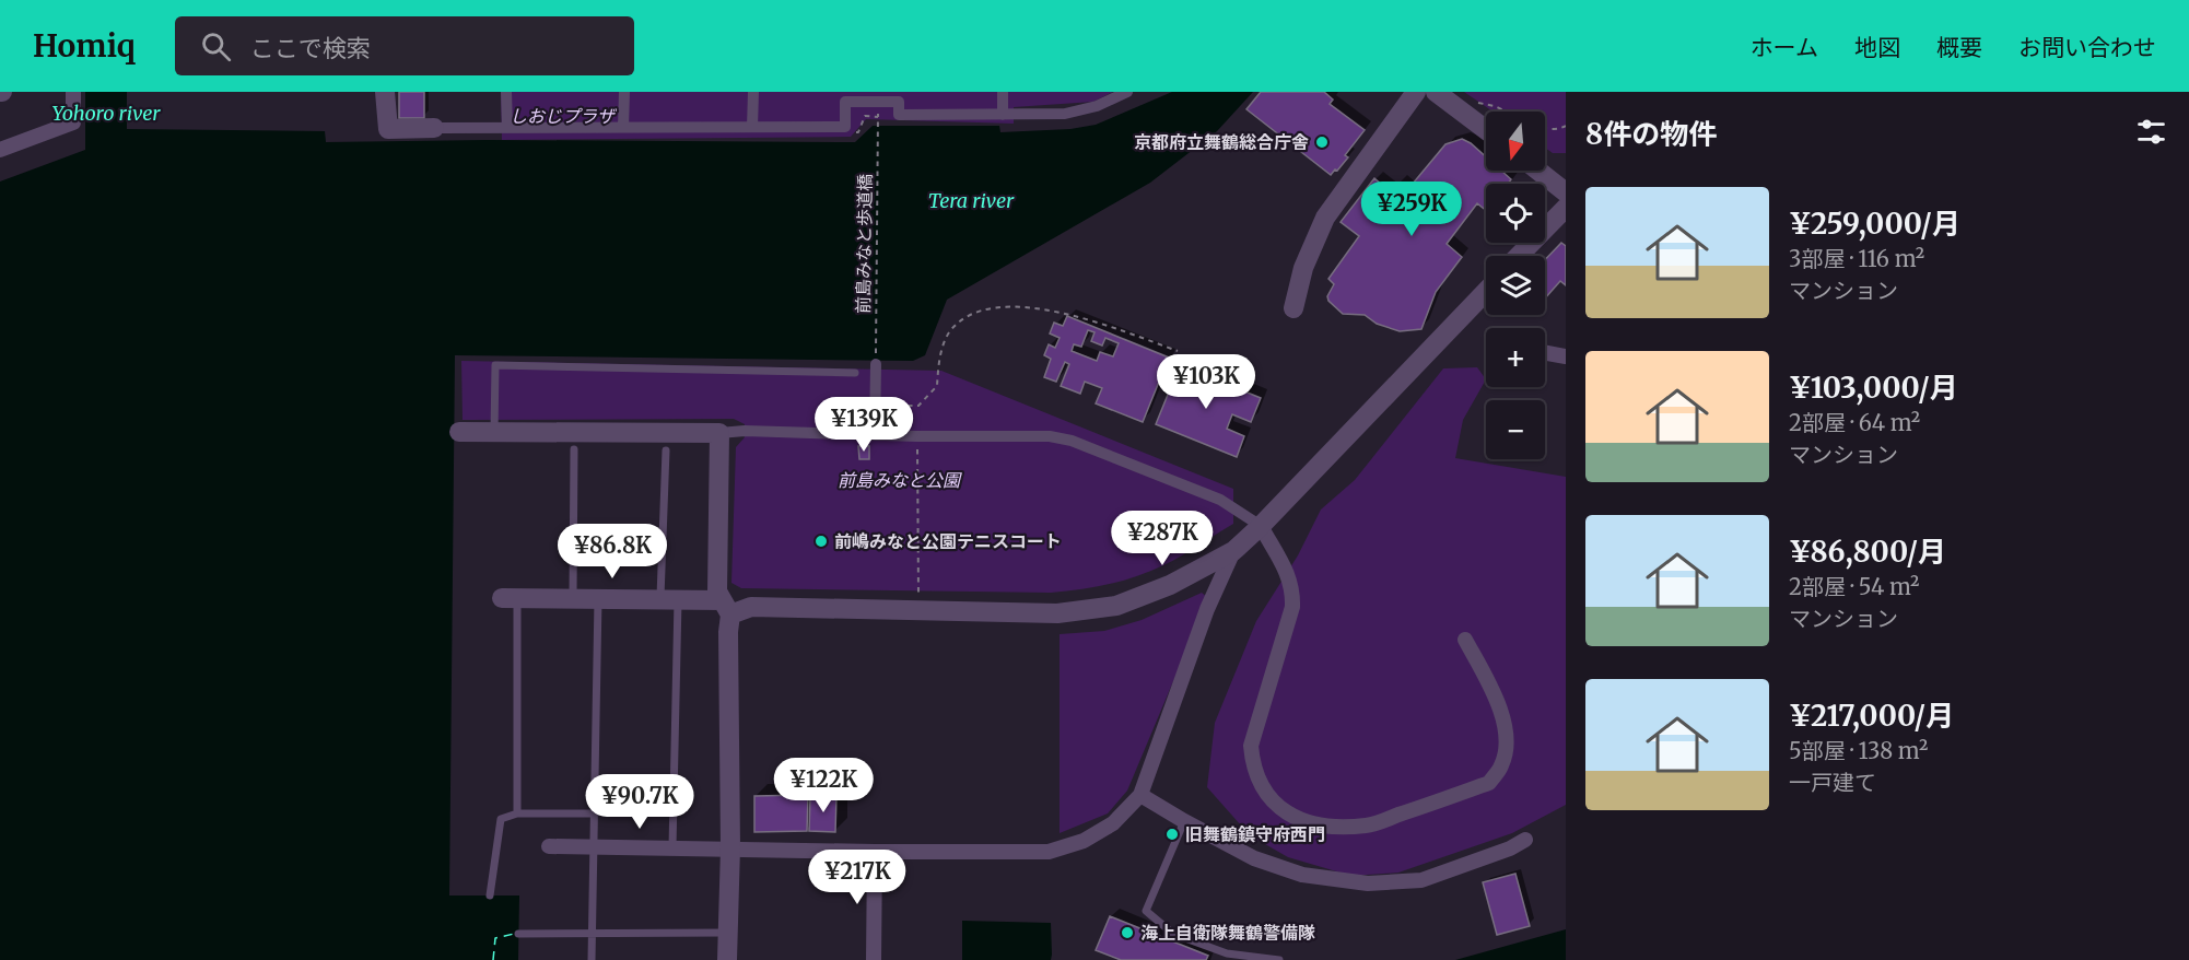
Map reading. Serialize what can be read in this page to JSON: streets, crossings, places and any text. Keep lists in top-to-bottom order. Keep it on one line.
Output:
{"streets":{"path":["前島みなと歩道橋"]},"water":["Yohoro river","Tera river"],"parks":["しおじプラザ","前島みなと公園"],"places":["京都府立舞鶴総合庁舎","前嶋みなと公園テニスコート","旧舞鶴鎮守府西門","海上自衛隊舞鶴警備隊"],"north":"bottom","page":{"header":"Homiq","search":"ここで検索","nav":["ホーム","地図","概要","お問い合わせ"],"heading":"8件の物件","map_buttons":["+","−"],"list":[{"name":"¥259,000/月","note":"3部屋 · 116 m² · マンション"},{"name":"¥103,000/月","note":"2部屋 · 64 m² · マンション"},{"name":"¥86,800/月","note":"2部屋 · 54 m² · マンション"},{"name":"¥217,000/月","note":"5部屋 · 138 m² · 一戸建て"}],"price":["¥259K","¥103K","¥139K","¥287K","¥86.8K","¥122K","¥90.7K","¥217K"]}}
